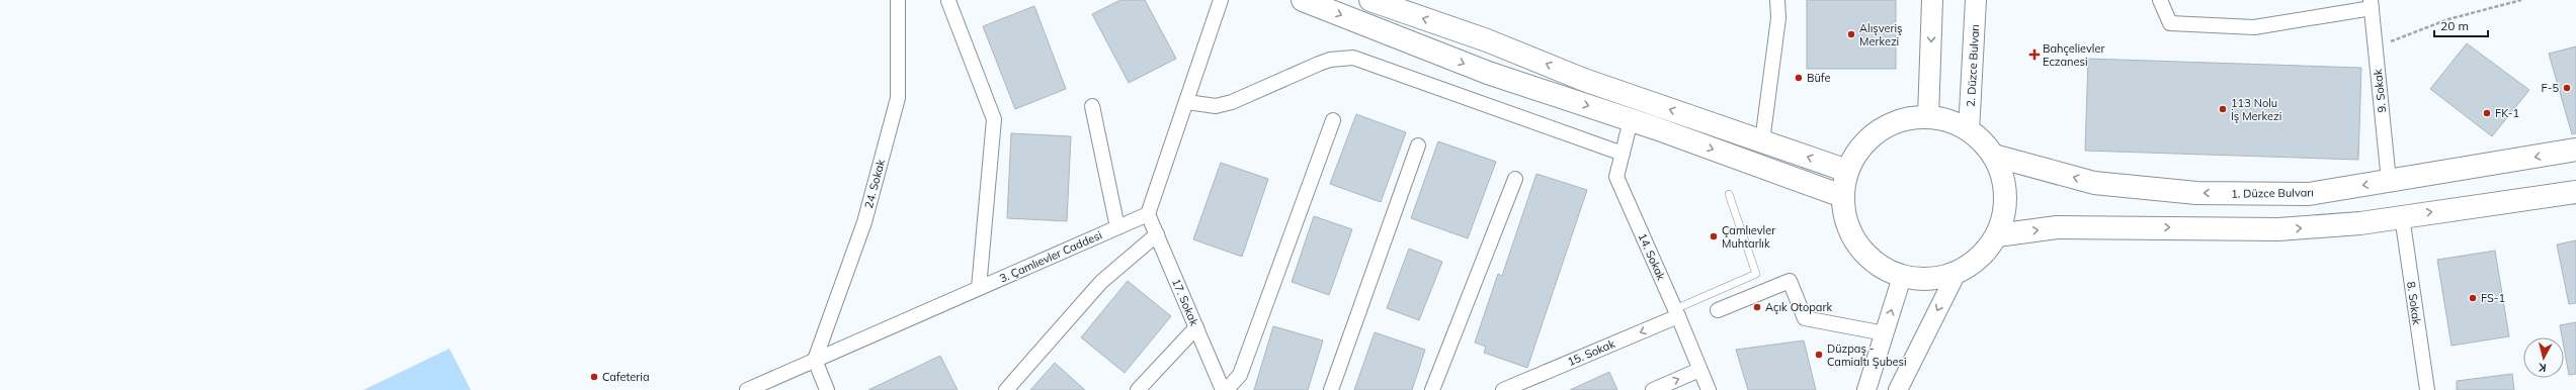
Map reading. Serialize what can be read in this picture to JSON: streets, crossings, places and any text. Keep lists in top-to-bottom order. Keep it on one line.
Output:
{"streets":{"main road":["2. Düzce Bulvarı","1. Düzce Bulvarı"],"street":["9. Sokak","24. Sokak","3. Çamlıevler Caddesi","14. Sokak","17. Sokak","8. Sokak","15. Sokak"]},"crossings":[["9. Sokak","1. Düzce Bulvarı"],["24. Sokak","3. Çamlıevler Caddesi"],["3. Çamlıevler Caddesi","17. Sokak"],["14. Sokak","15. Sokak"]],"one_way":["15. Sokak"],"places":{"other":["Alışveriş Merkezi","Büfe","F-5","113 Nolu İş Merkezi","FK-1","Çamlıevler Muhtarlık","FS-1","Açık Otopark","Düzpaş - Camialtı Şubesi","Cafeteria"],"health":["Bahçelievler Eczanesi"]},"scale_bar":"20 m","north":"bottom"}
